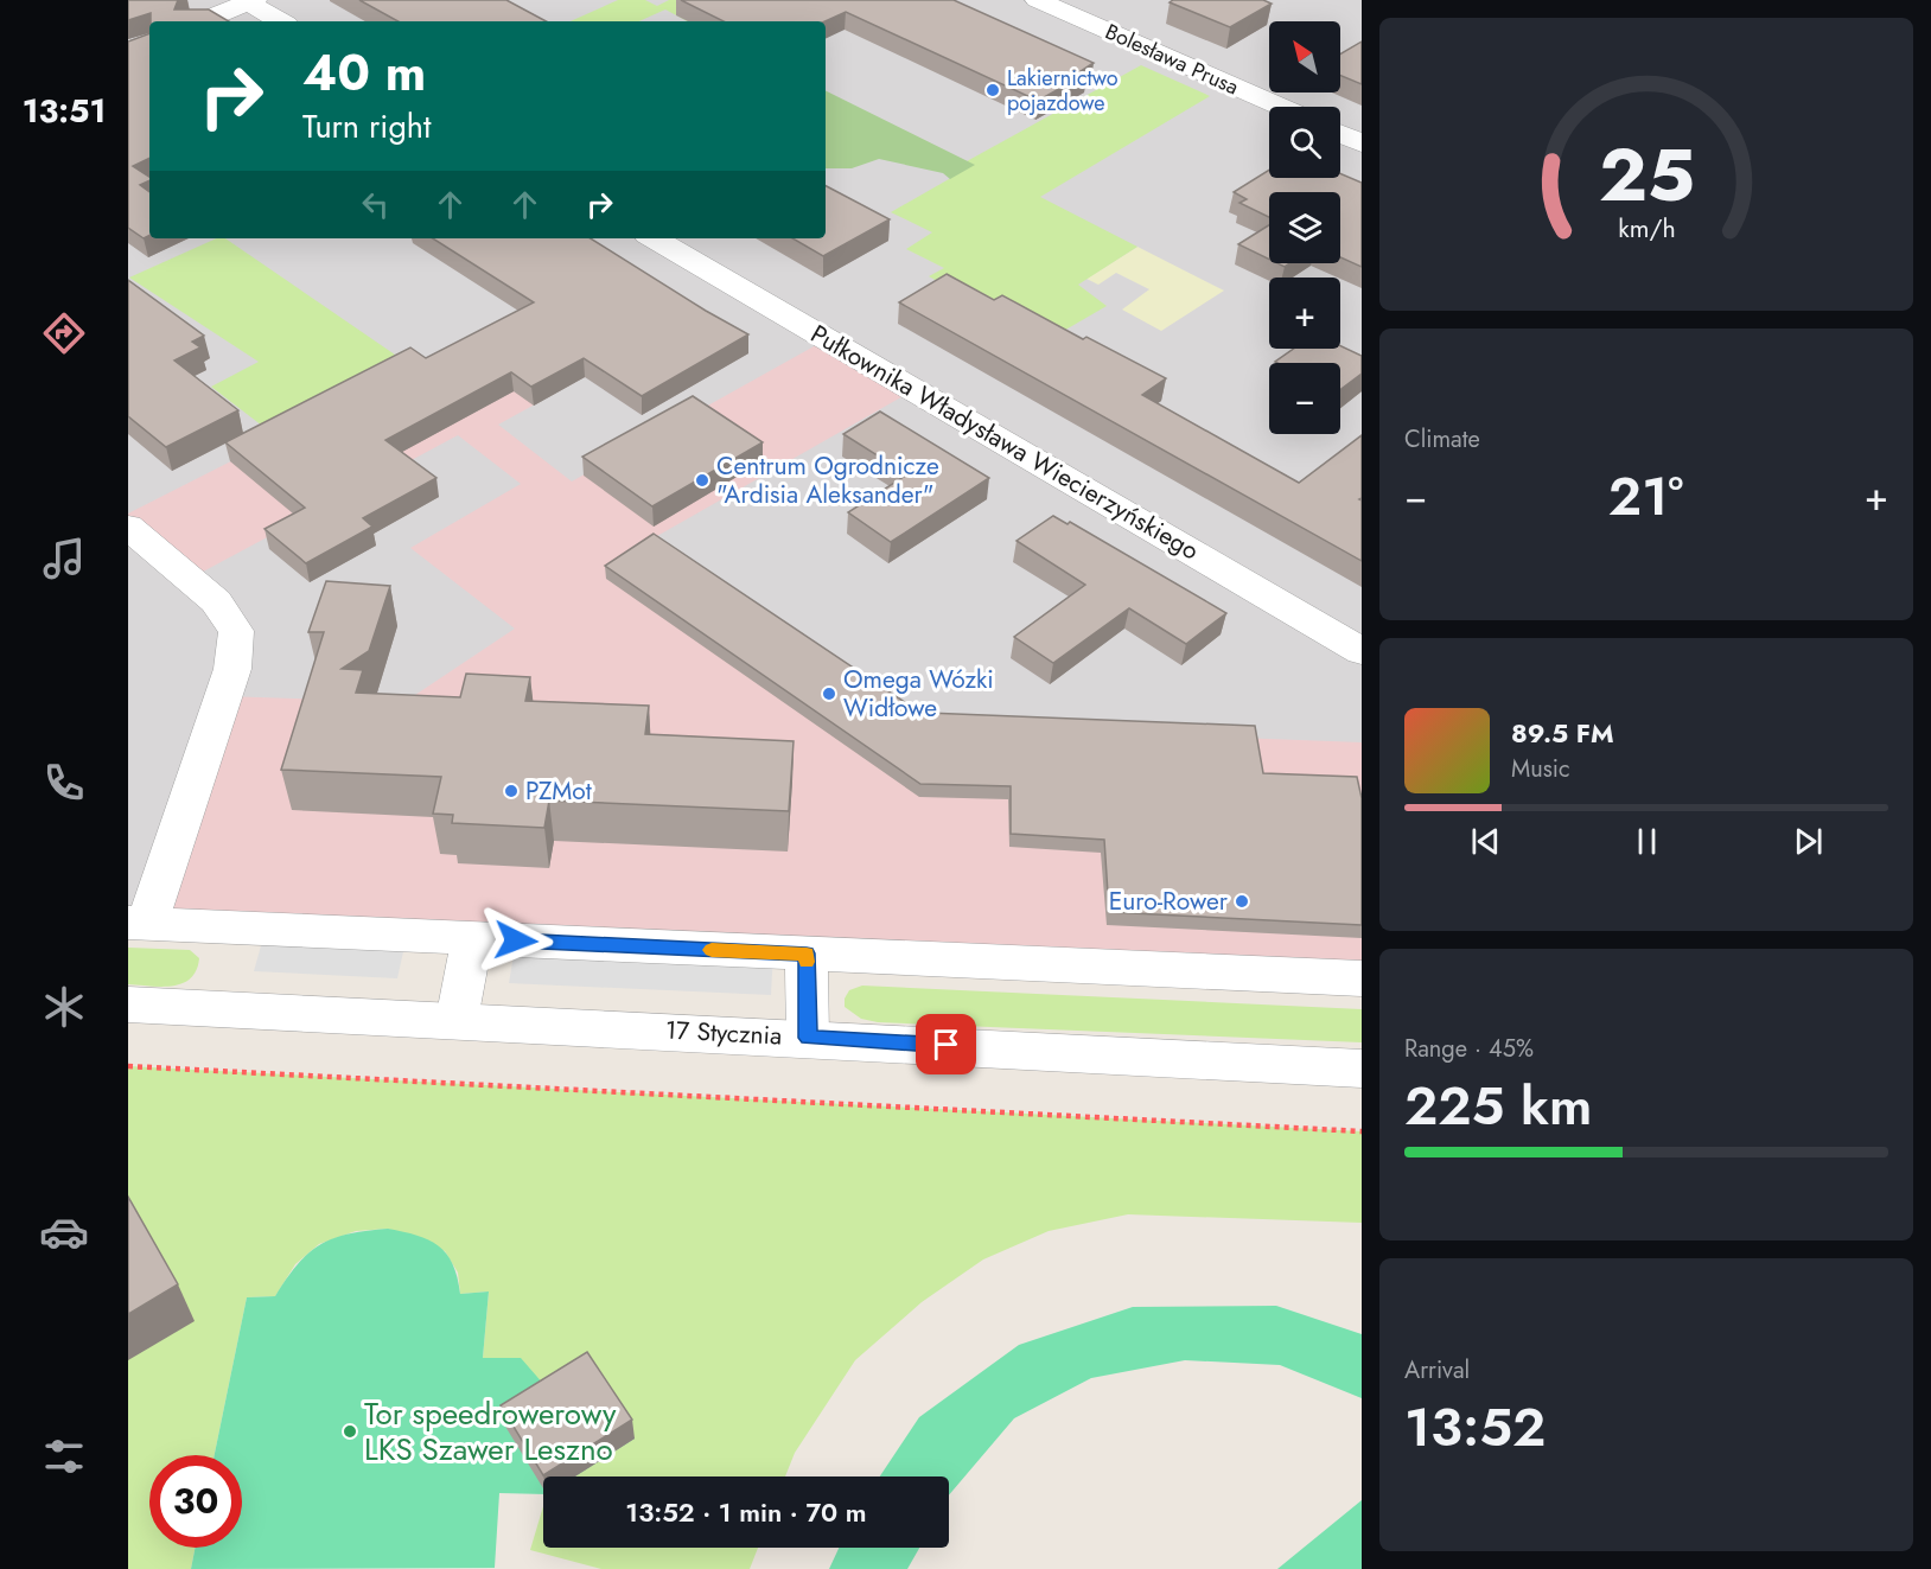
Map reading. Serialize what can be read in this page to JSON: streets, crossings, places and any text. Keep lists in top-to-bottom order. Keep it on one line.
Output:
{"streets":{"street":["Bolesława Prusa","Pułkownika Władysława Wiecierzyńskiego","17 Stycznia"]},"places":["Lakiernictwo pojazdowe","Centrum Ogrodnicze \"Ardisia Aleksander\"","Omega Wózki Widłowe","PZMot","Euro-Rower","Tor speedrowerowy LKS Szawer Leszno"],"north":"top left","page":{"tabs":"13:51","map_buttons":["+","−"],"turn":["40 m","Turn right"],"tile":["Climate",["Range · 45%","225 km"],["Arrival","13:52"]],"heat":["−","21°","+"],"song":["89.5 FM","Music"],"limit":"30","trip":"13:52 · 1 min · 70 m","gauge":["25","km/h"]}}
